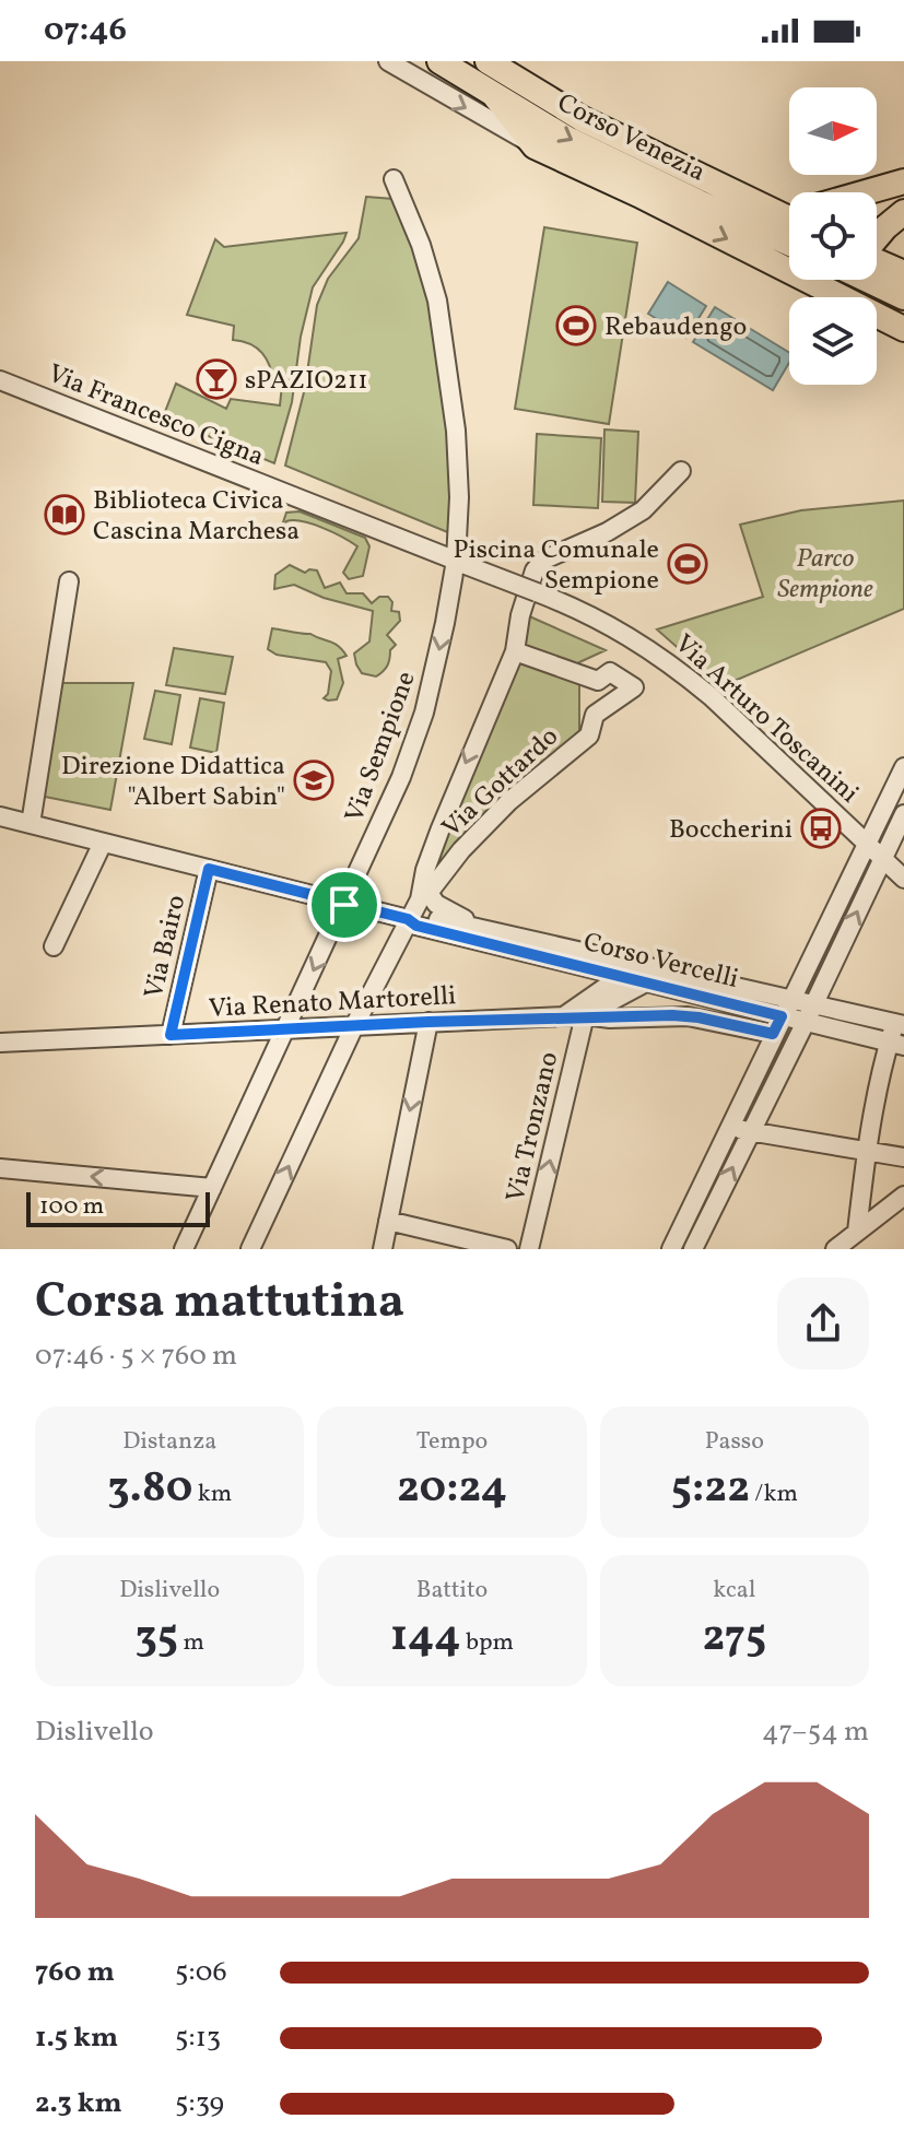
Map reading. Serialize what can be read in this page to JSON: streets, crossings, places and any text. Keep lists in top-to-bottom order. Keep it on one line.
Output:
{"streets":{"main road":["Corso Venezia"],"street":["Via Francesco Cigna","Via Arturo Toscanini","Via Sempione","Via Gottardo","Via Bairo","Corso Vercelli","Via Renato Martorelli","Via Tronzano"]},"crossings":[["Via Francesco Cigna","Via Arturo Toscanini"],["Via Francesco Cigna","Via Sempione"],["Via Sempione","Corso Vercelli"],["Via Sempione","Via Renato Martorelli"],["Via Gottardo","Corso Vercelli"],["Via Gottardo","Via Renato Martorelli"],["Via Bairo","Corso Vercelli"],["Via Bairo","Via Renato Martorelli"],["Corso Vercelli","Via Renato Martorelli"],["Via Renato Martorelli","Via Tronzano"]],"one_way":["Corso Venezia","Via Sempione"],"parks":["Parco Sempione"],"places":{"sports":["Rebaudengo","Piscina Comunale Sempione"],"bar":["sPAZIO211"],"library":["Biblioteca Civica Cascina Marchesa"],"school or university":["Direzione Didattica \"Albert Sabin\""],"bus stop":["Boccherini"]},"scale_bar":"100 m","north":"right","page":{"status":"07:46","scale":"100 m","heading":["Corsa mattutina","07:46 · 5 × 760 m"],"stats":[["Distanza","3.80 km"],["Tempo","20:24"],["Passo","5:22 /km"],["Dislivello","35 m"],["Battito","144 bpm"],["kcal","275"]],"chart":["Dislivello","47–54 m"],"list":[{"name":"760 m","note":"5:06"},{"name":"1.5 km","note":"5:13"},{"name":"2.3 km","note":"5:39"}]}}
